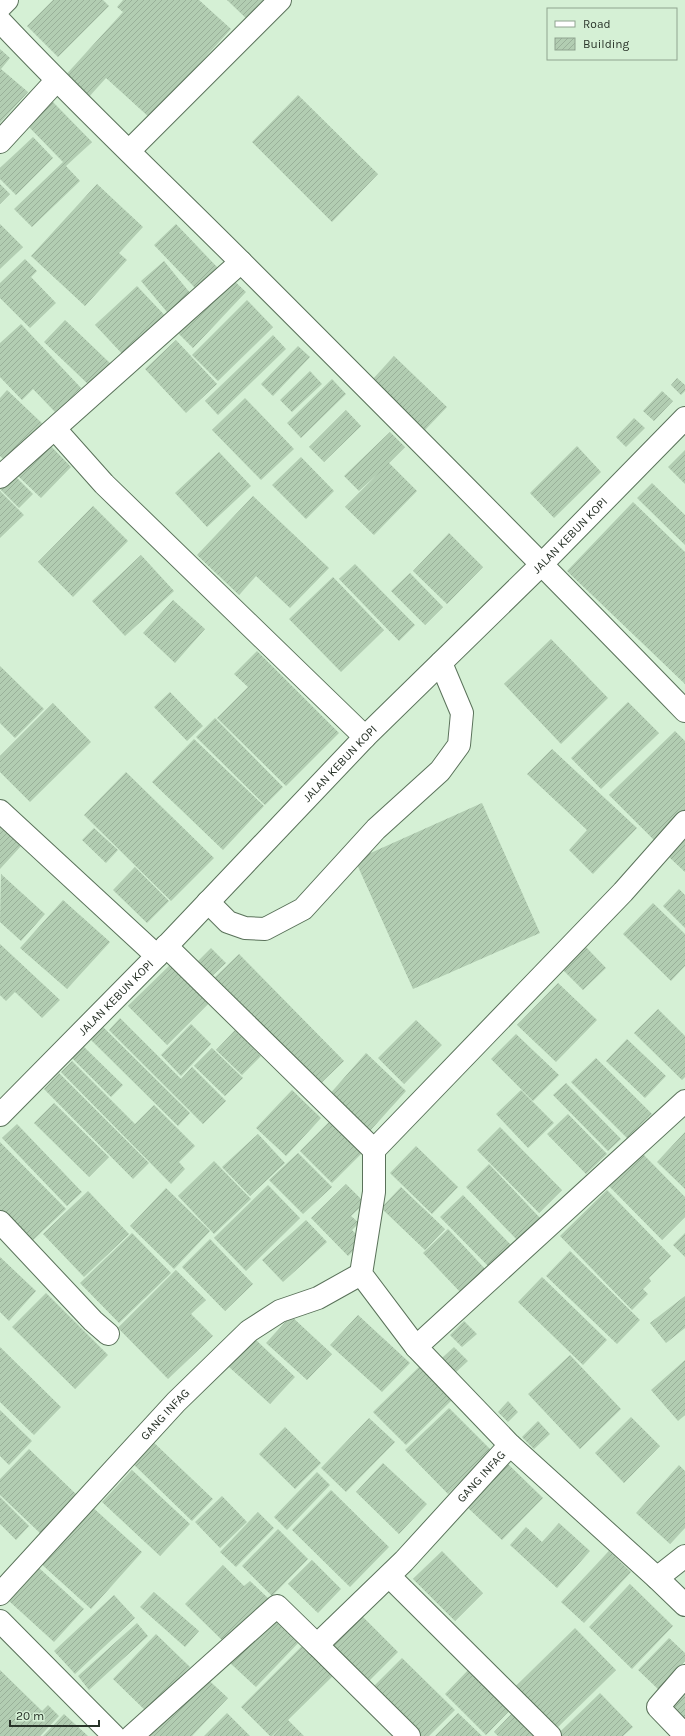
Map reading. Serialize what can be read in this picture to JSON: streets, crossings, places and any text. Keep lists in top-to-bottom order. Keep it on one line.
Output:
{"streets":{"street":["JALAN KEBUN KOPI","GANG INFAG"]},"legend":["Road","Building"],"scale_bar":"20 m"}
